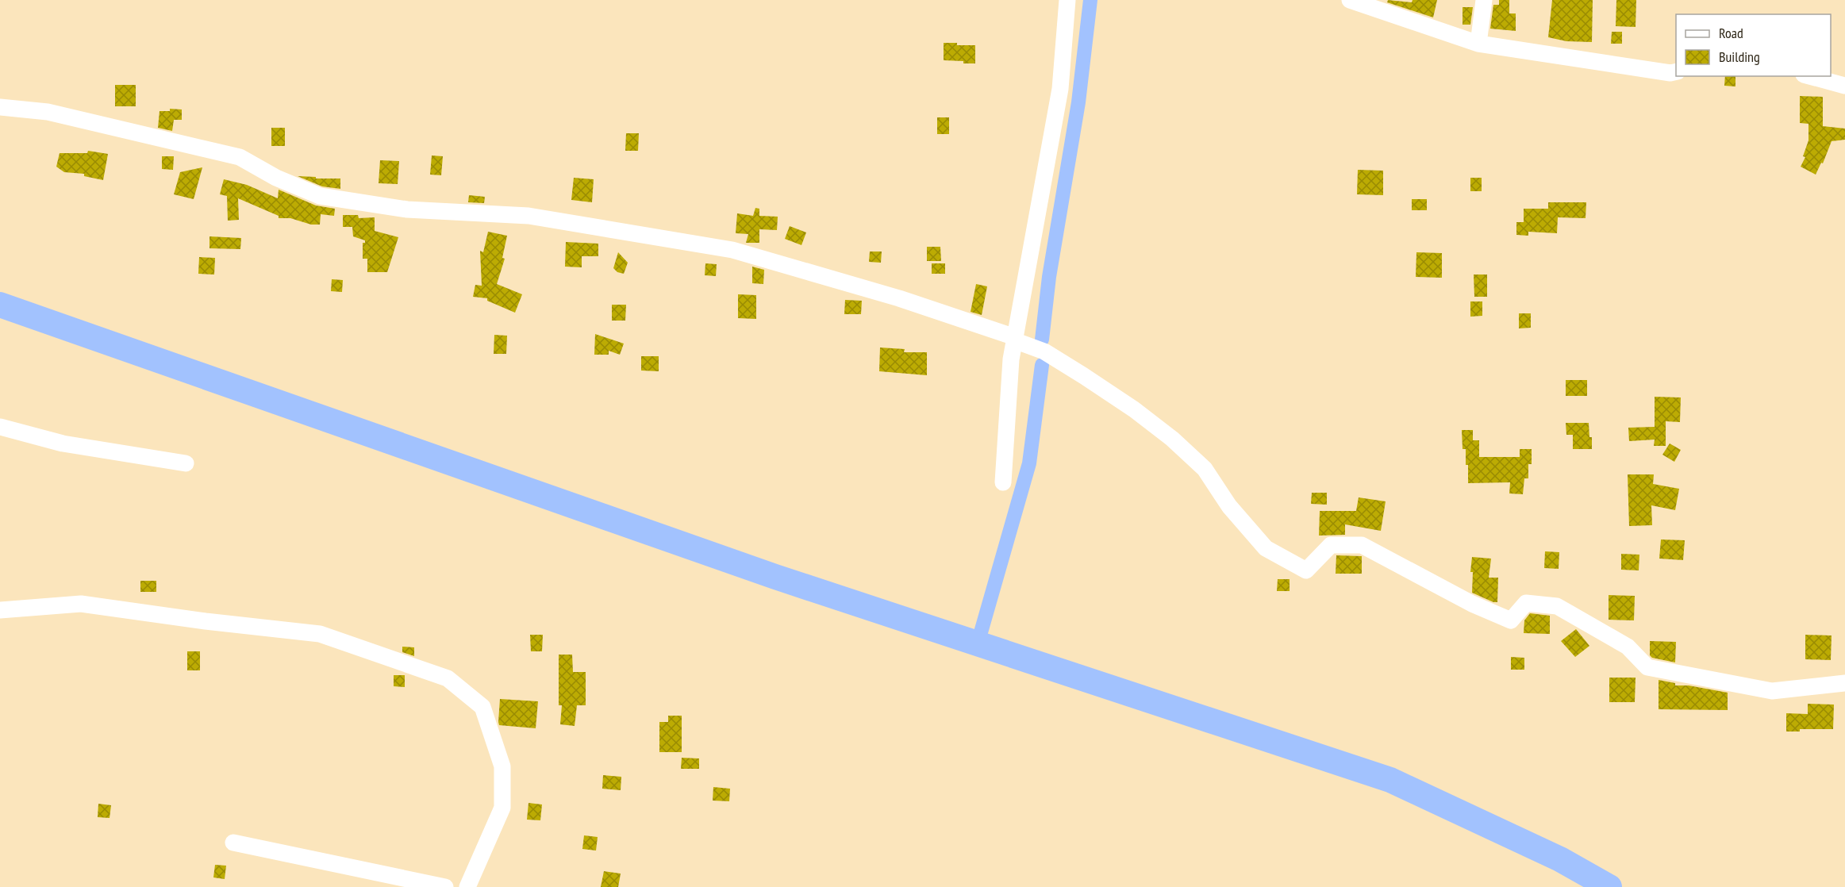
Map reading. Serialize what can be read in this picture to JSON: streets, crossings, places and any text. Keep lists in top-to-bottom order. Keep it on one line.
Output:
{"legend":["Road","Building"]}
